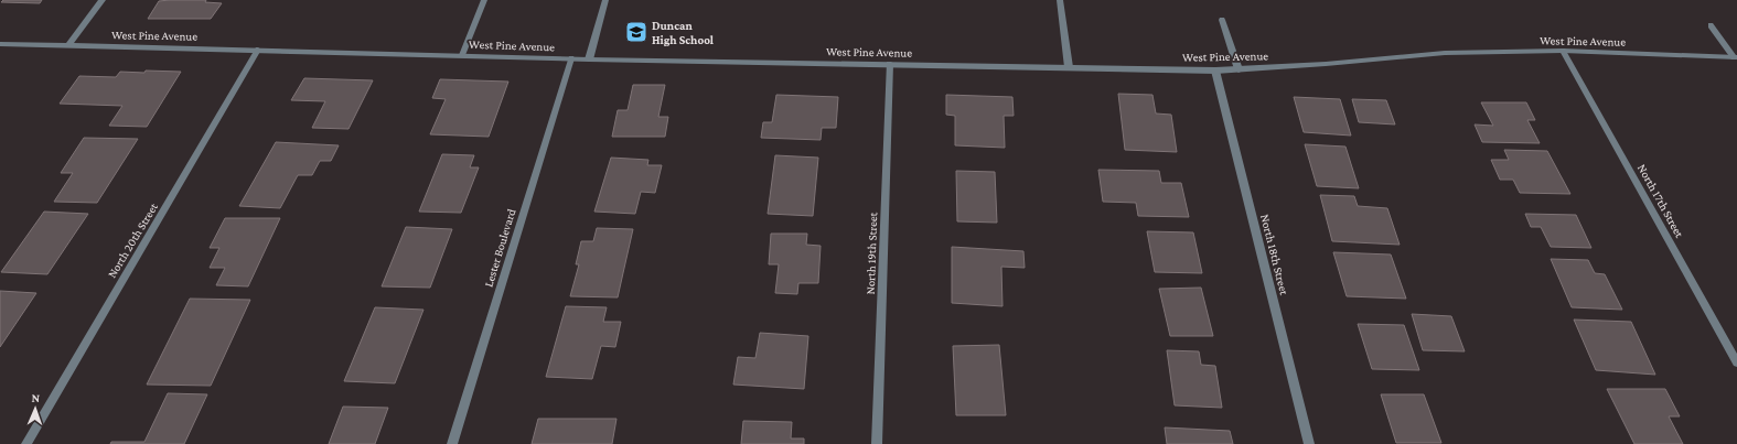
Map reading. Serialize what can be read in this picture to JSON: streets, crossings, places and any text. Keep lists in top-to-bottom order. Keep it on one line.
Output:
{"streets":{"street":["West Pine Avenue","North 17th Street","North 20th Street","Lester Boulevard","North 19th Street","North 18th Street"]},"crossings":[["West Pine Avenue","North 17th Street"],["West Pine Avenue","North 20th Street"],["West Pine Avenue","Lester Boulevard"],["West Pine Avenue","North 19th Street"],["West Pine Avenue","North 18th Street"]],"places":{"school or university":["Duncan High School"]},"north":"top"}
